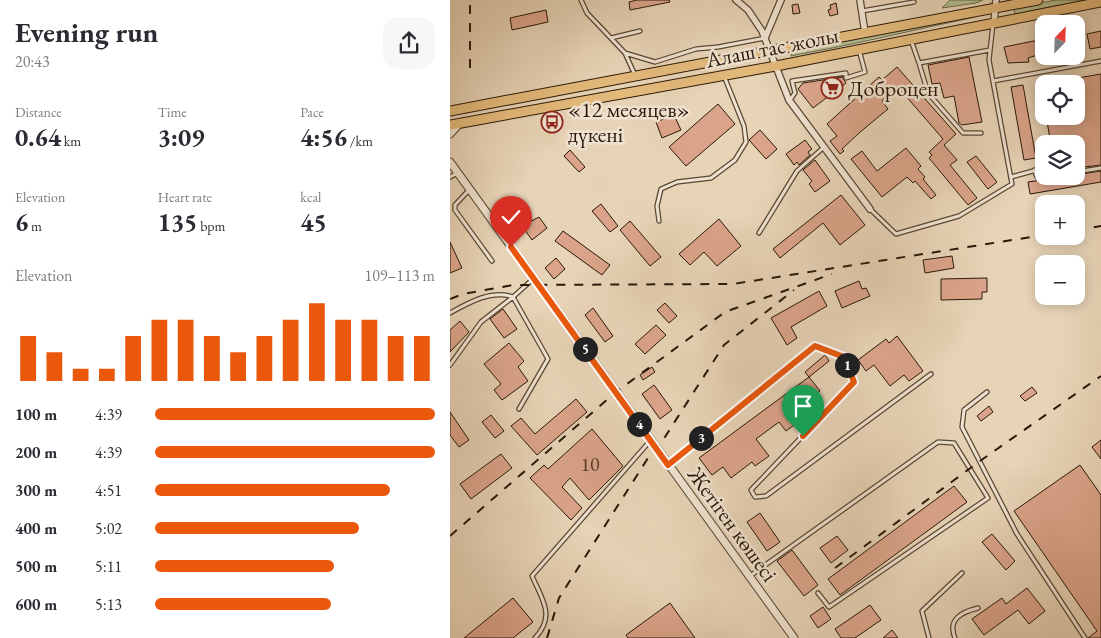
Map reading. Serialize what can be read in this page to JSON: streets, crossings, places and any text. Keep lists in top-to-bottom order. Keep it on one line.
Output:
{"streets":{"main road":["Алаш тас жолы"],"street":["Жетіген көшесі"]},"places":{"supermarket":["Доброцен"],"bus stop":["«12 месяцев» дүкені"]},"house_numbers":["10"],"north":"top right","page":{"heading":["Evening run","20:43"],"map_buttons":["+","−"],"stats":[["Distance","0.64 km"],["Time","3:09"],["Pace","4:56 /km"],["Elevation","6 m"],["Heart rate","135 bpm"],["kcal","45"]],"chart":["Elevation","109–113 m"],"pins":["5","1","4","3"],"list":[{"name":"100 m","note":"4:39"},{"name":"200 m","note":"4:39"},{"name":"300 m","note":"4:51"},{"name":"400 m","note":"5:02"},{"name":"500 m","note":"5:11"},{"name":"600 m","note":"5:13"}]}}
